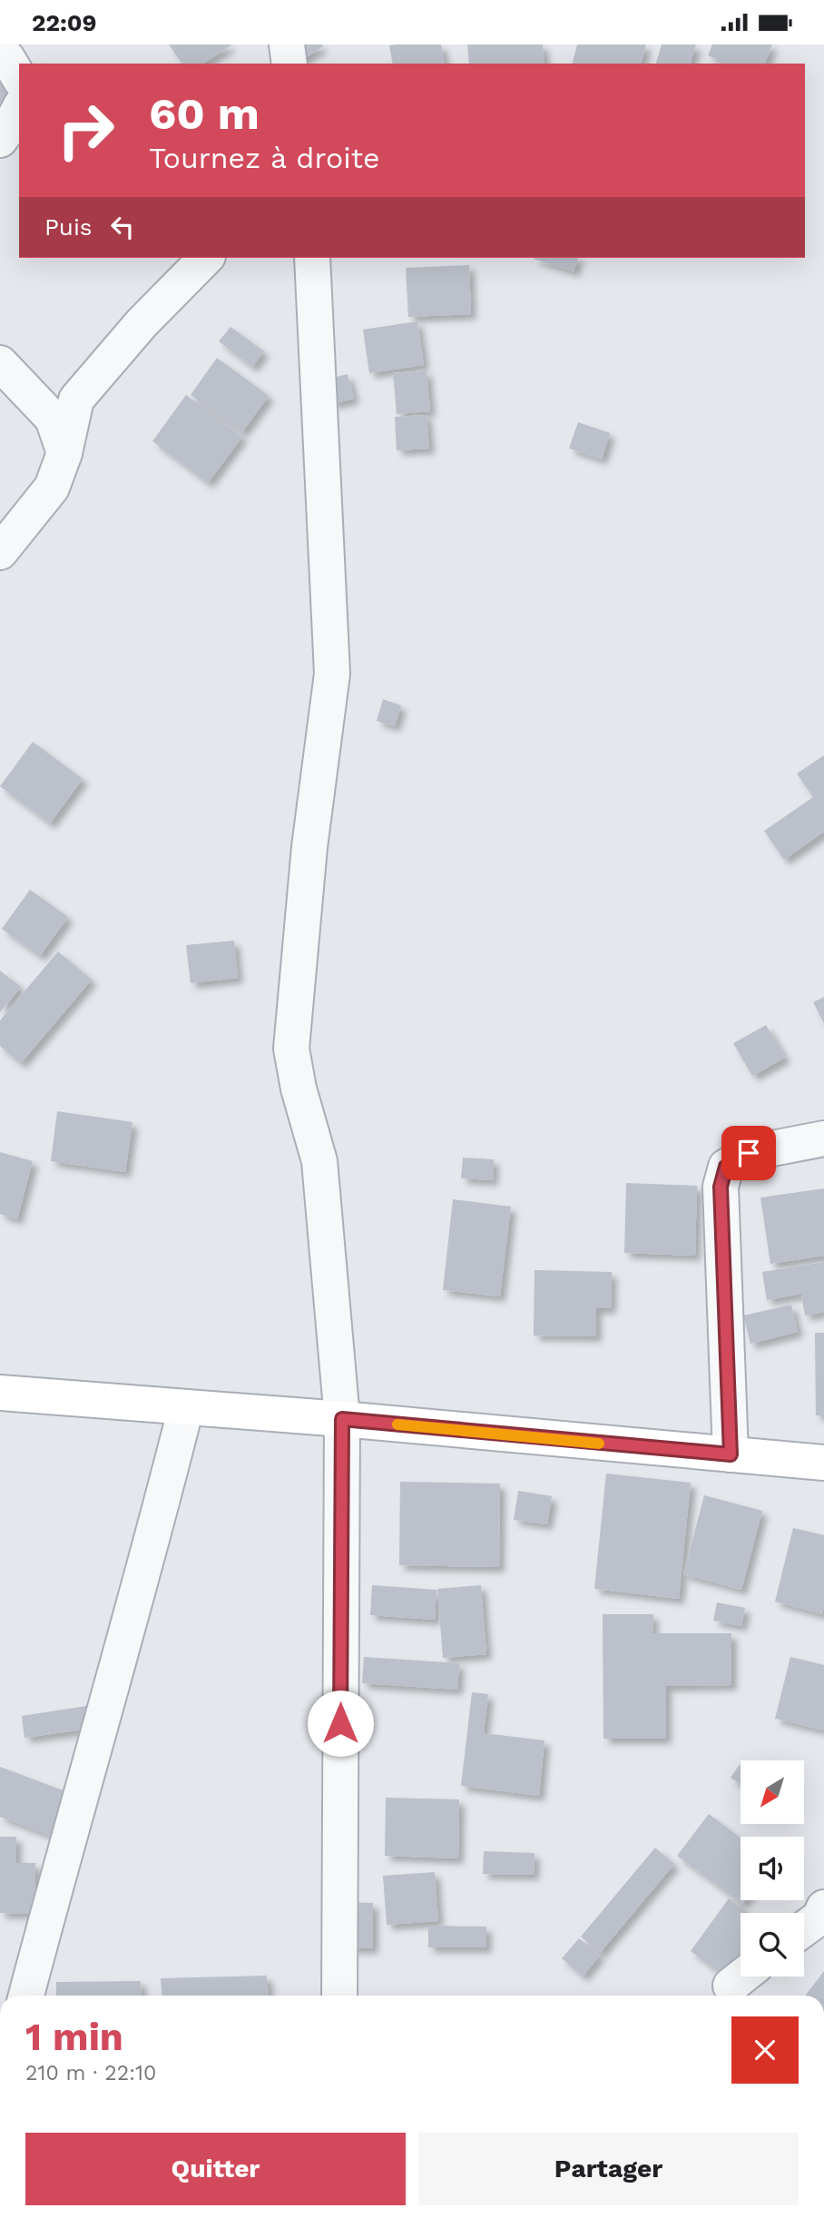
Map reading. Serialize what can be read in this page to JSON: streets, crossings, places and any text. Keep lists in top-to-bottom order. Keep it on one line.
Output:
{"north":"bottom left","page":{"status":"22:09","turn":["60 m","Tournez à droite"],"then":"Puis","heading":["1 min","210 m · 22:10"],"buttons":["Quitter","Partager"]}}
